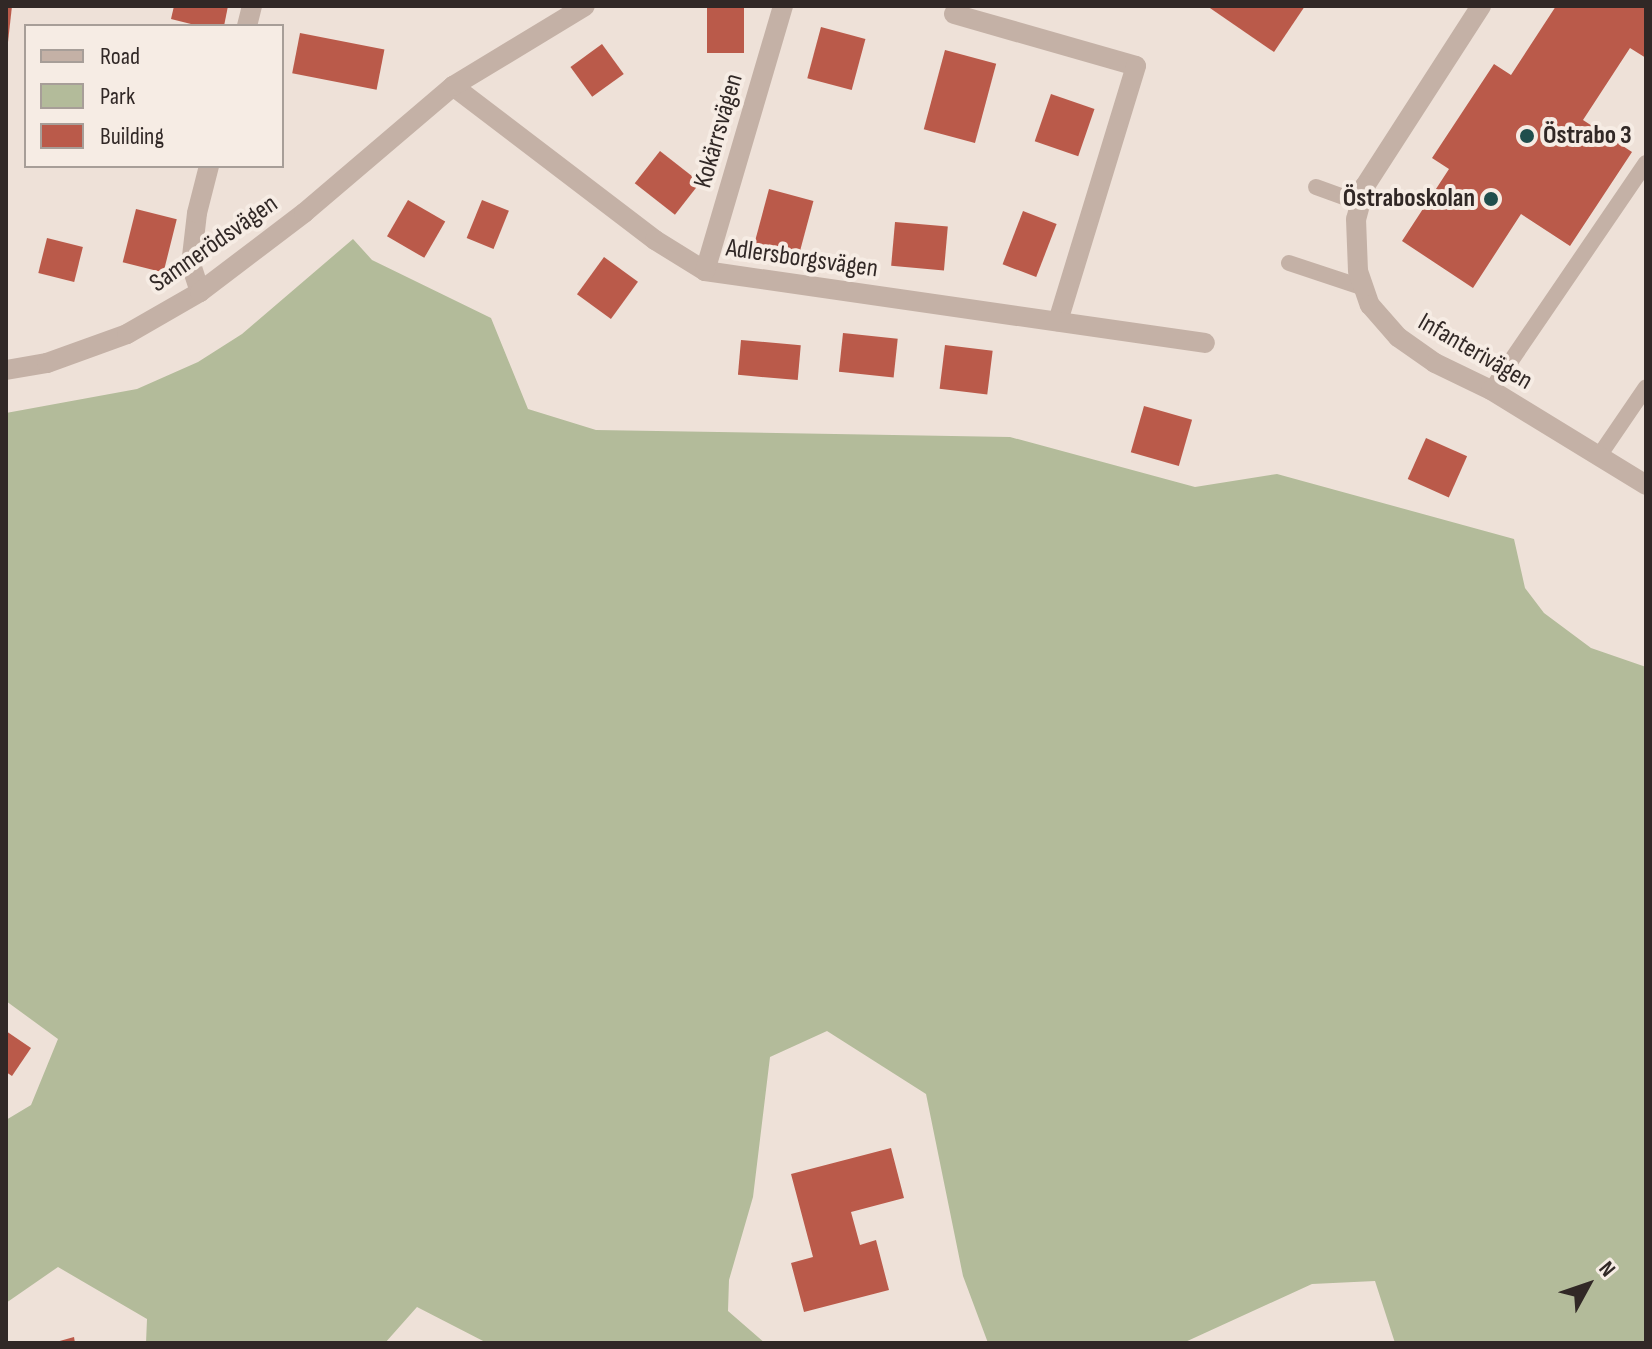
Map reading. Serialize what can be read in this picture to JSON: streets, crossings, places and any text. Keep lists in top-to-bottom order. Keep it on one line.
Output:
{"streets":{"street":["Kokärrsvägen","Samnerödsvägen","Adlersborgsvägen","Infanterivägen"]},"crossings":[["Kokärrsvägen","Adlersborgsvägen"],["Samnerödsvägen","Adlersborgsvägen"]],"places":["Östrabo 3","Östraboskolan"],"legend":["Road","Park","Building"],"north":"top right"}
